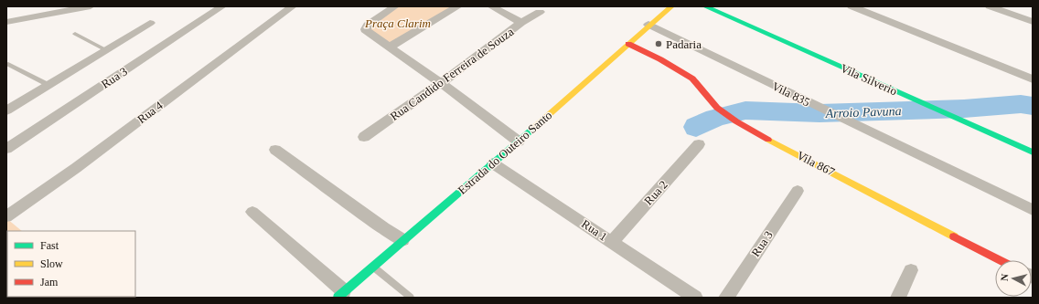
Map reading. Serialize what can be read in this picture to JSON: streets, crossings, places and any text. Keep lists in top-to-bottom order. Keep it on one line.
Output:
{"streets":{"street":["Rua Candido Ferreira de Souza","Rua 3","Vila Silverio","Vila 835","Rua 4","Estrada do Outeiro Santo","Vila 867","Rua 2","Rua 1"]},"crossings":[["Vila 835","Estrada do Outeiro Santo"],["Estrada do Outeiro Santo","Vila 867"],["Estrada do Outeiro Santo","Rua 1"],["Rua 2","Rua 1"]],"water":["Arroio Pavuna"],"parks":["Praça Clarim"],"places":["Padaria"],"legend":["Fast","Slow","Jam"],"north":"left"}
